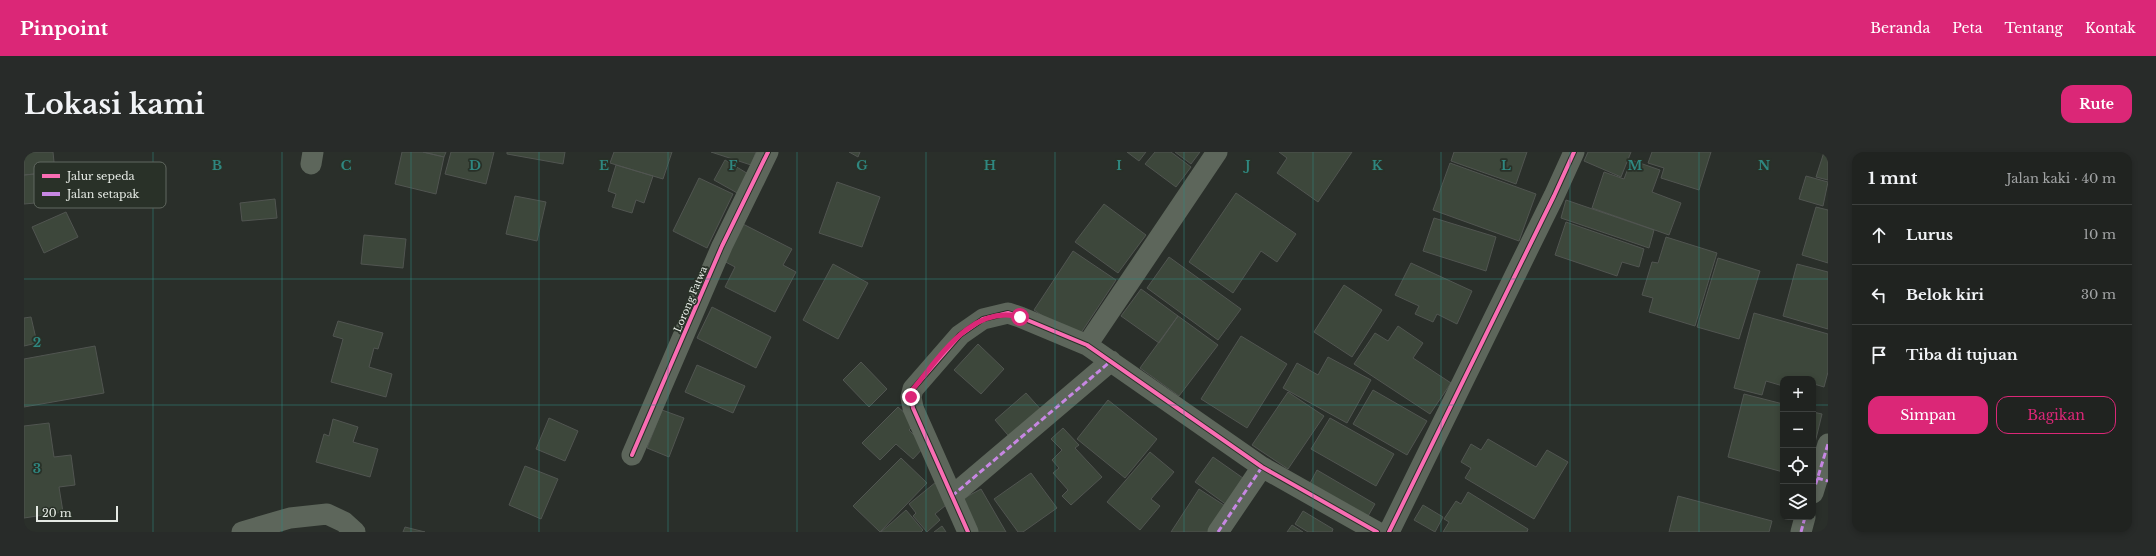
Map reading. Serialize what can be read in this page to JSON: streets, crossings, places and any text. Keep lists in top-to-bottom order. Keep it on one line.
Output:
{"streets":{"street":["Lorong Fatwa"]},"legend":["Jalur sepeda","Jalan setapak"],"scale_bar":"20 m","page":{"header":"Pinpoint","nav":["Beranda","Peta","Tentang","Kontak"],"buttons":["Rute",["Simpan","Bagikan"]],"title":"Lokasi kami","heading":["1 mnt","Jalan kaki · 40 m"],"list":[["Lurus","10 m"],["Belok kiri","30 m"],"Tiba di tujuan"],"map_buttons":["+","−"],"scale":"20 m"},"grid":{"columns":["B","C","D","E","F","G","H","I","J","K","L","M","N"],"rows":["2","3"]}}
